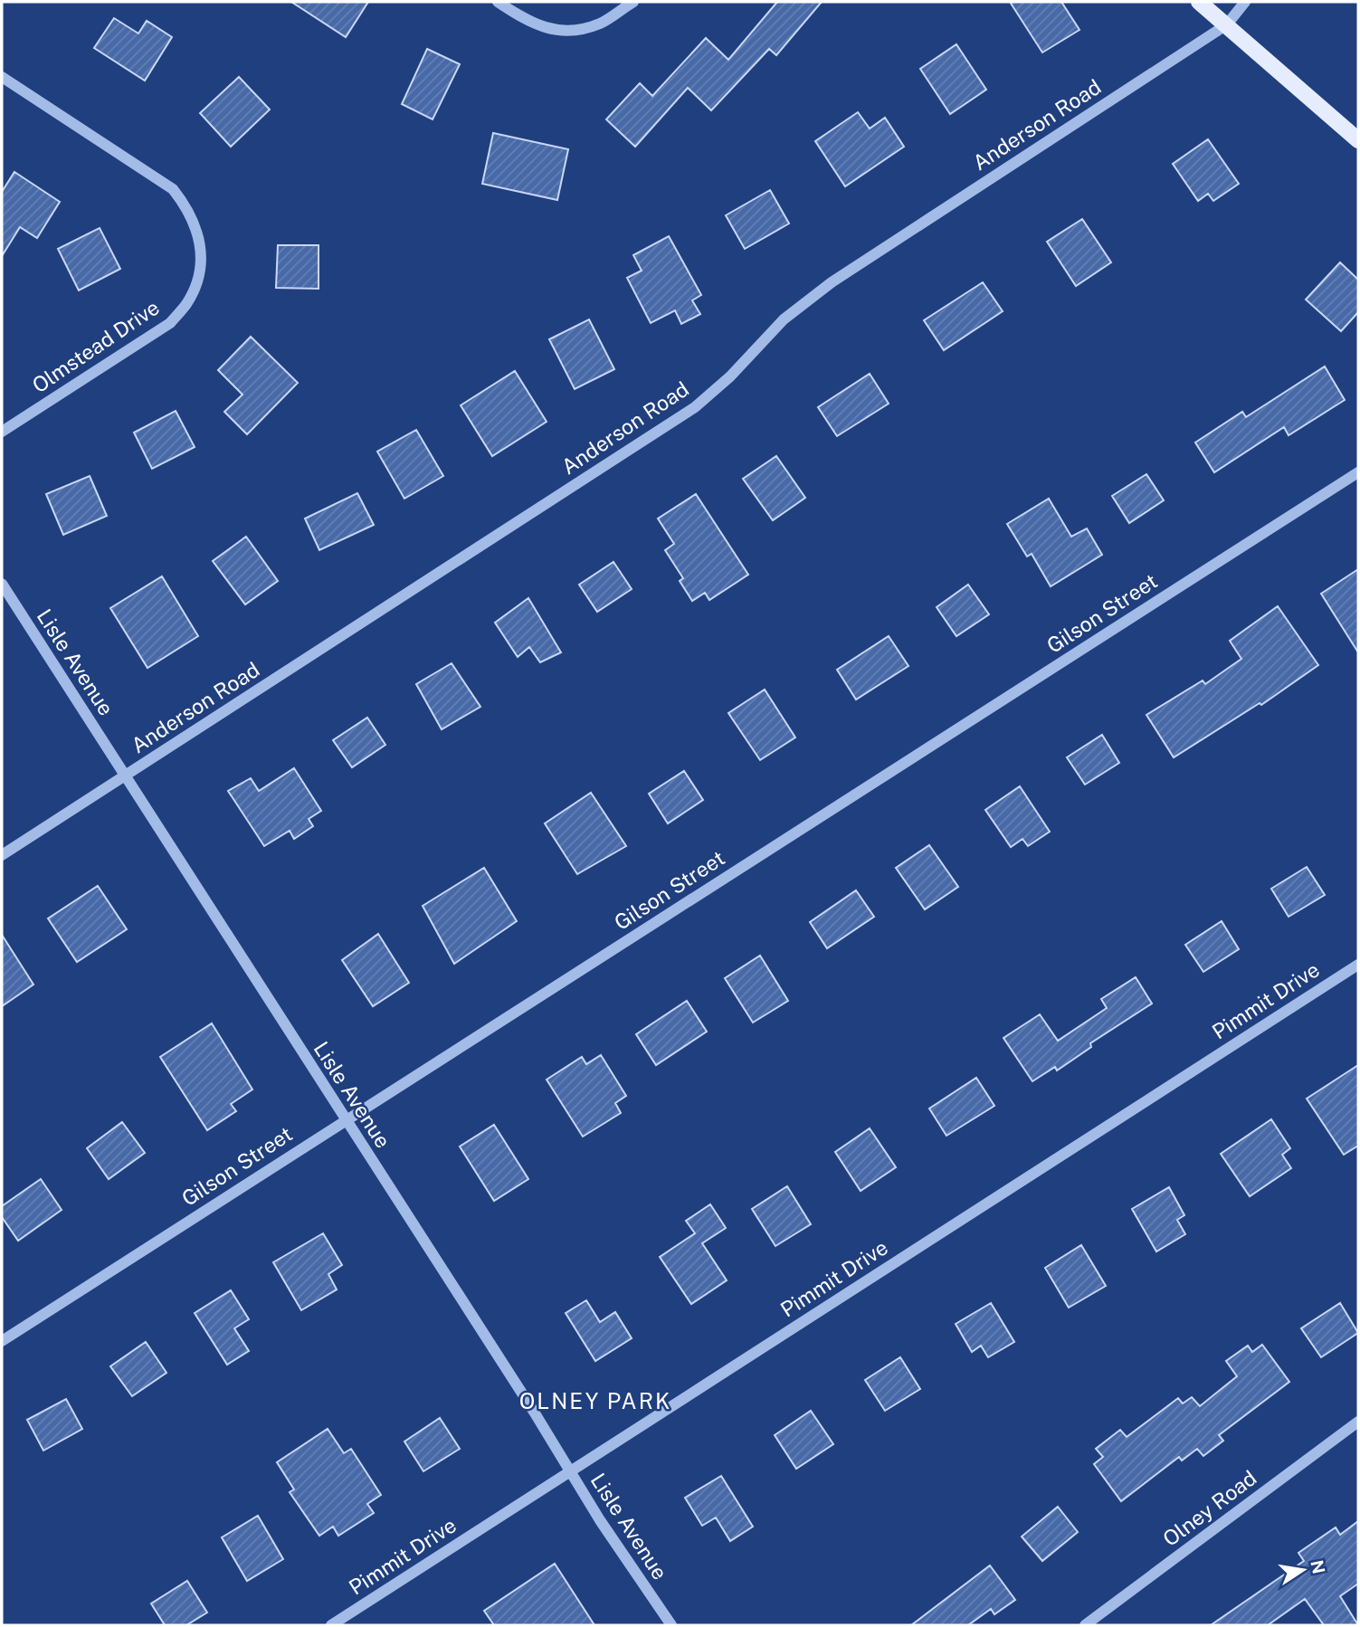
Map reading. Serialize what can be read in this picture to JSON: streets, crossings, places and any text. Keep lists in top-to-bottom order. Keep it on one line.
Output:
{"streets":{"street":["Anderson Road","Olmstead Drive","Gilson Street","Lisle Avenue","Pimmit Drive","Olney Road"]},"crossings":[["Anderson Road","Lisle Avenue"],["Gilson Street","Lisle Avenue"],["Lisle Avenue","Pimmit Drive"]],"districts":["OLNEY PARK"],"north":"right"}
